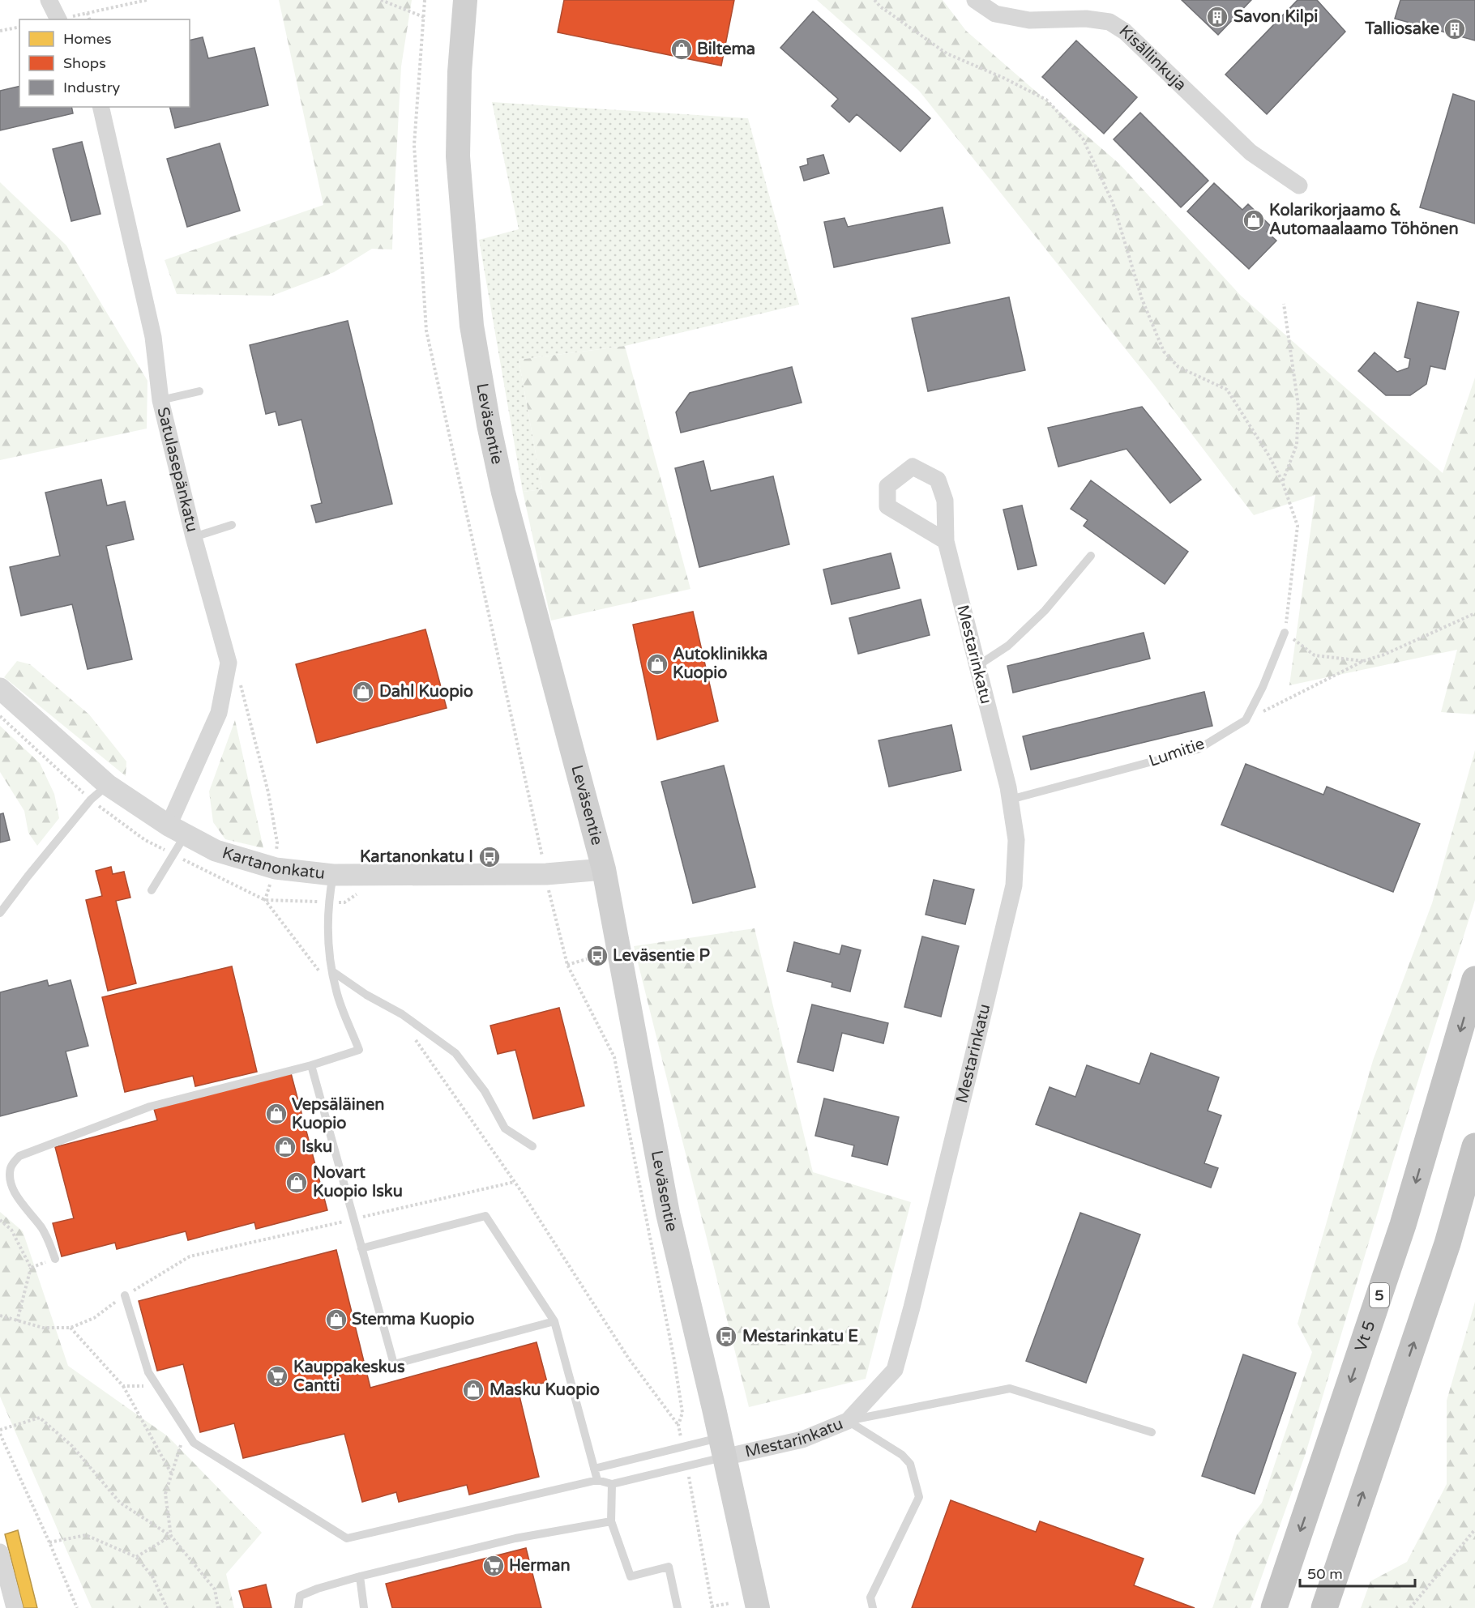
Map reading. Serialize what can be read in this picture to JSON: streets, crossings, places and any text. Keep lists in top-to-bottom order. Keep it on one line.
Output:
{"streets":{"highway":["5","Vt 5"],"main road":["Leväsentie"],"street":["Kisällinkuja","Satulasepänkatu","Mestarinkatu","Kartanonkatu"],"lane":["Lumitie"]},"crossings":[["Leväsentie","Mestarinkatu"],["Leväsentie","Kartanonkatu"],["Satulasepänkatu","Kartanonkatu"],["Mestarinkatu","Lumitie"]],"places":{"building":["Savon Kilpi","Talliosake"],"shop":["Biltema","Kolarikorjaamo & Automaalaamo Töhönen","Autoklinikka Kuopio","Dahl Kuopio","Vepsäläinen Kuopio","Isku","Novart Kuopio Isku","Stemma Kuopio","Masku Kuopio"],"bus stop":["Kartanonkatu I","Leväsentie P","Mestarinkatu E"],"supermarket":["Kauppakeskus Cantti","Herman"]},"legend":["Homes","Shops","Industry"],"scale_bar":"50 m"}
